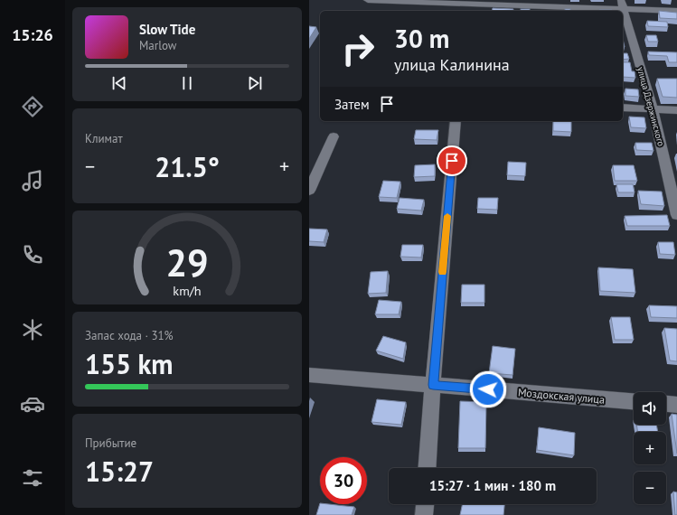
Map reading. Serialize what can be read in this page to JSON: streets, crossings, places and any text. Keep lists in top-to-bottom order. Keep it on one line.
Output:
{"streets":{"street":["улица Дзержинского","Моздокская улица"]},"page":{"tabs":"15:26","turn":["30 m","улица Калинина"],"song":["Slow Tide","Marlow"],"then":"Затем","tile":["Климат",["Запас хода · 31%","155 km"],["Прибытие","15:27"]],"heat":["−","21.5°","+"],"map_buttons":["+","−"],"limit":"30","trip":"15:27 · 1 мин · 180 m","gauge":["29","km/h"]}}
